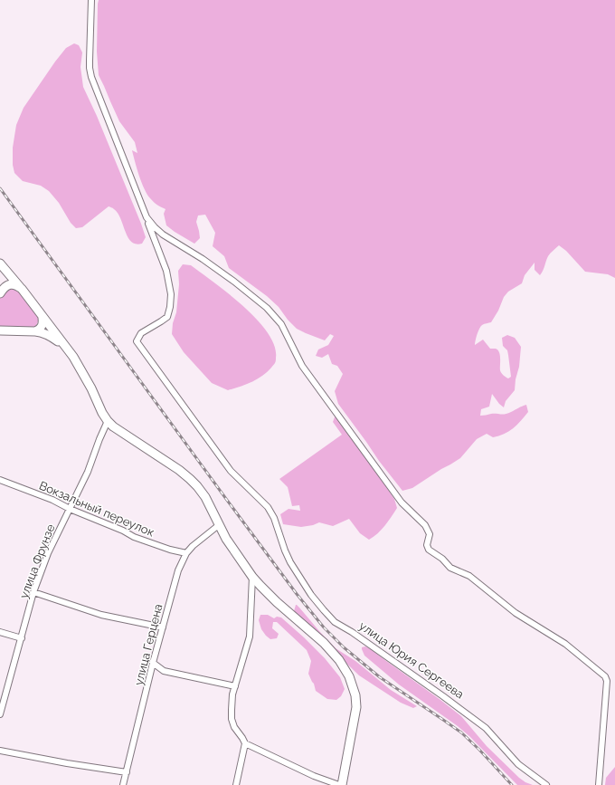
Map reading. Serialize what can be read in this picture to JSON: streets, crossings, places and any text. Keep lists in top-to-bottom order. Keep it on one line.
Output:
{"streets":{"street":["Вокзальный переулок","улица Фрунзе","улица Герцена","улица Юрия Сергеева"]},"crossings":[["Вокзальный переулок","улица Фрунзе"],["Вокзальный переулок","улица Герцена"]]}
